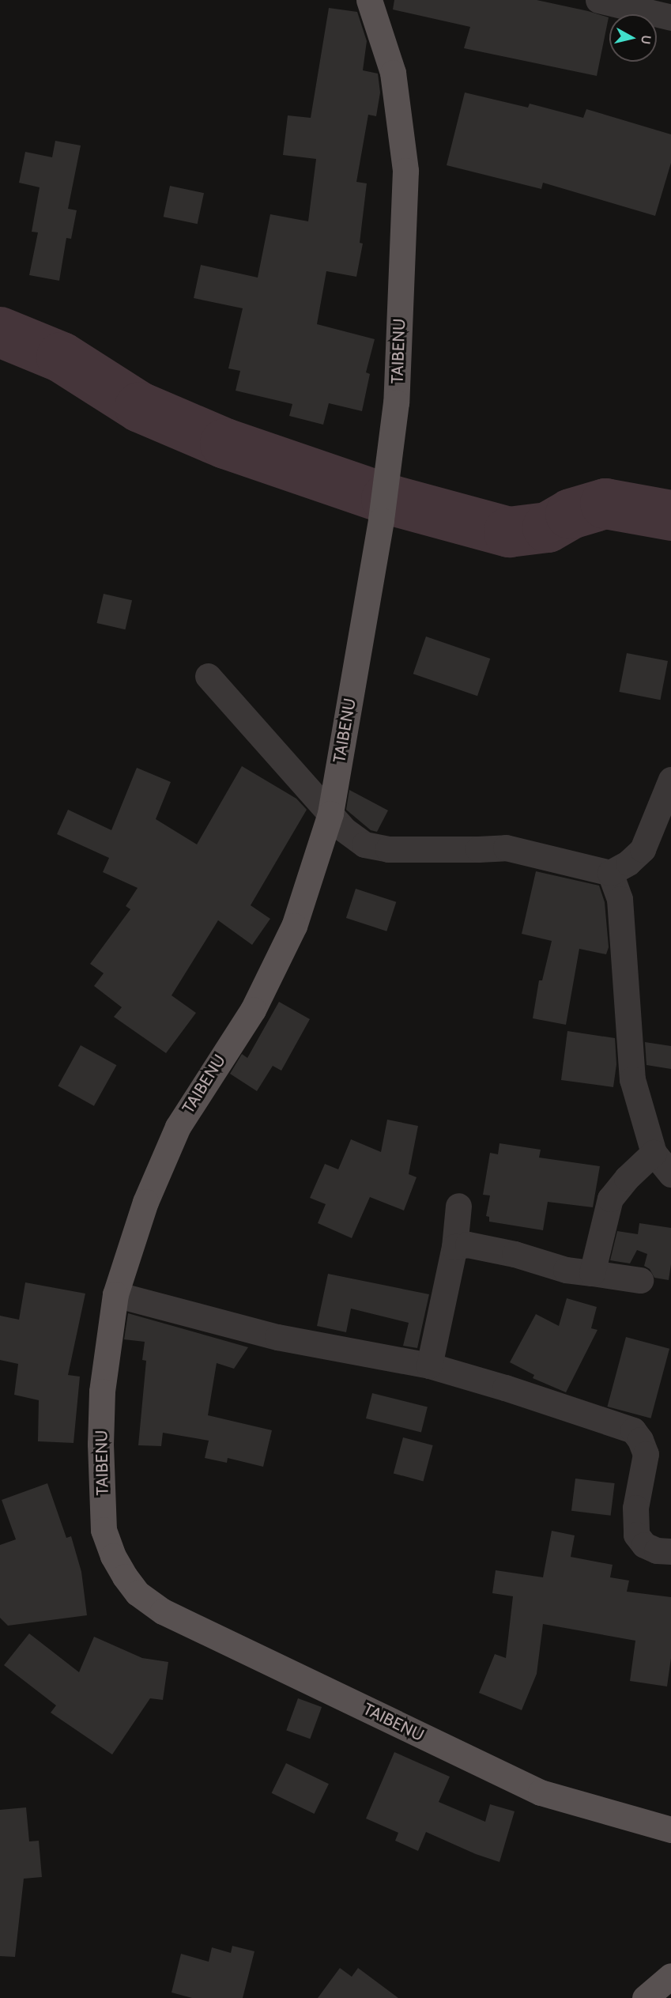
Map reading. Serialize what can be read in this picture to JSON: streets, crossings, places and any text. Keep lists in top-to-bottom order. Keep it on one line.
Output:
{"streets":{"main road":["TAIBENU"]},"north":"right"}
